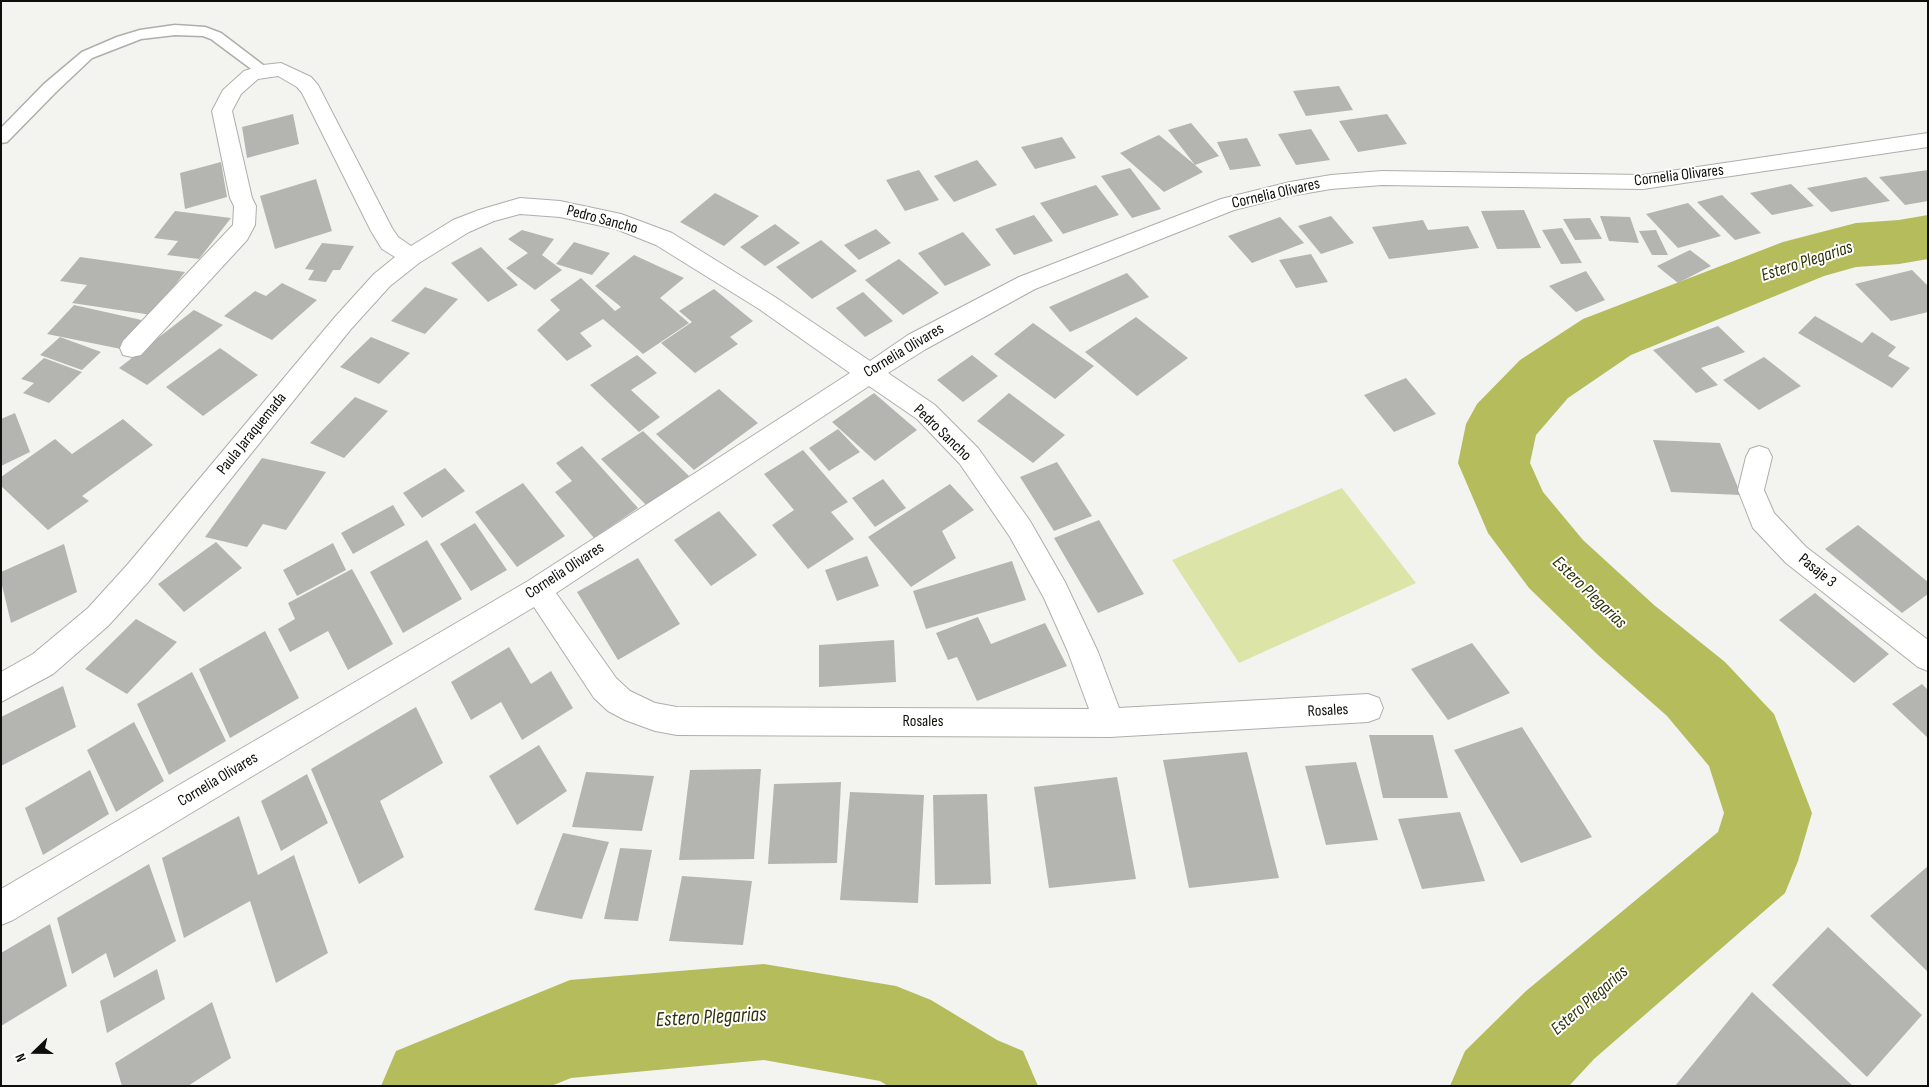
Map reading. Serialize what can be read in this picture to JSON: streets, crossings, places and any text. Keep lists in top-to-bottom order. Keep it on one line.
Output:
{"streets":{"street":["Cornelia Olivares","Pedro Sancho","Paula Jaraquemada","Pasaje 3","Rosales"]},"crossings":[["Cornelia Olivares","Pedro Sancho"],["Cornelia Olivares","Rosales"],["Pedro Sancho","Paula Jaraquemada"],["Pedro Sancho","Rosales"]],"water":["Estero Plegarias"],"north":"left"}
